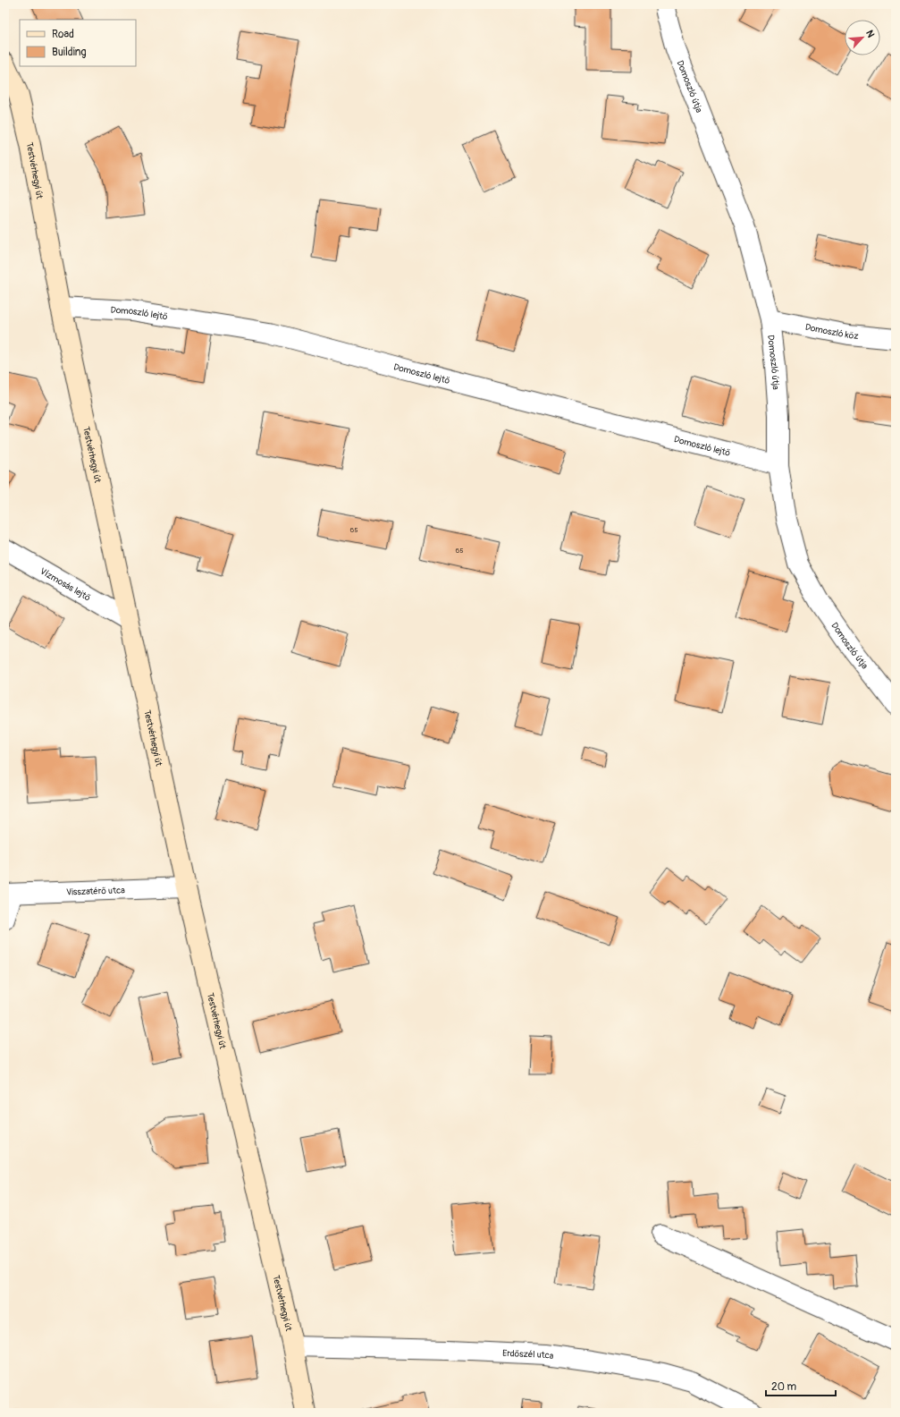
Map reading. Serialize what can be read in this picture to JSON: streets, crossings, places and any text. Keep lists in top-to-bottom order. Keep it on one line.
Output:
{"streets":{"street":["Domoszló útja","Testvérhegyi út","Domoszló lejtő","Domoszló köz","Vízmosás lejtő","Visszatérő utca","Erdőszél utca"]},"crossings":[["Domoszló útja","Domoszló lejtő"],["Domoszló útja","Domoszló köz"],["Testvérhegyi út","Domoszló lejtő"],["Testvérhegyi út","Vízmosás lejtő"],["Testvérhegyi út","Visszatérő utca"],["Testvérhegyi út","Erdőszél utca"]],"house_numbers":["65","65"],"legend":["Road","Building"],"scale_bar":"20 m","north":"top right"}
